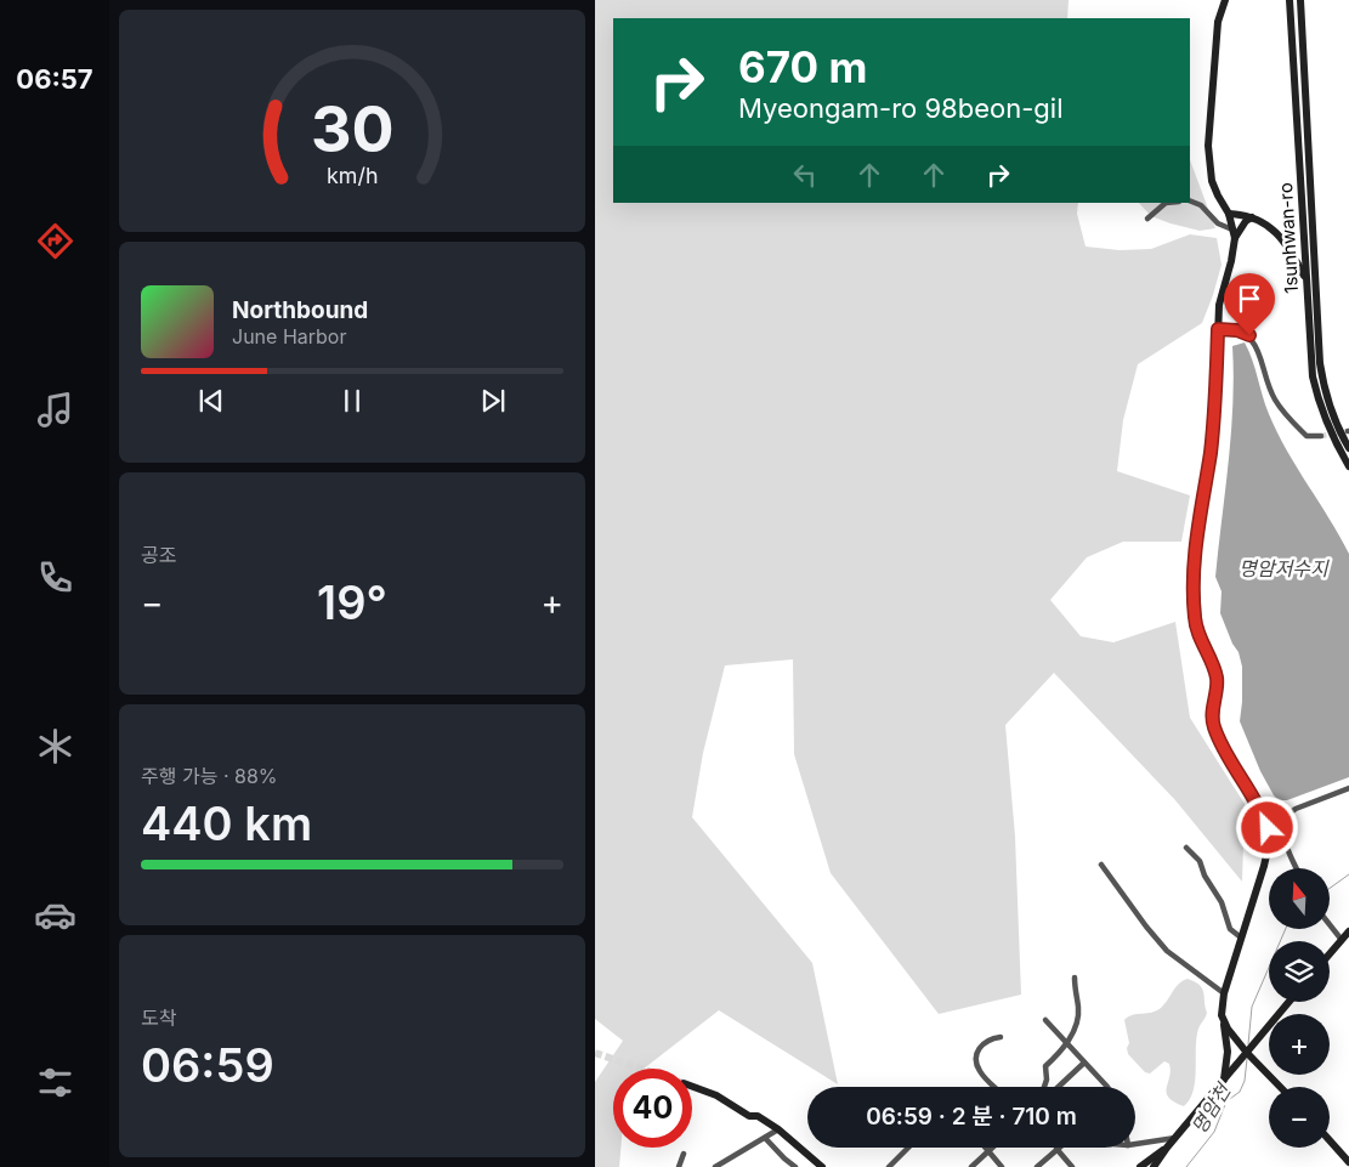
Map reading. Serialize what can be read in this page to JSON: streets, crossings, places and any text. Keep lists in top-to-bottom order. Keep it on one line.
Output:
{"streets":{"street":["1sunhwan-ro"]},"water":["명암저수지","명암천"],"north":"top","page":{"tabs":"06:57","turn":["670 m","Myeongam-ro 98beon-gil"],"song":["Northbound","June Harbor"],"tile":["공조",["주행 가능 · 88%","440 km"],["도착","06:59"]],"heat":["−","19°","+"],"map_buttons":["+","−"],"limit":"40","trip":"06:59 · 2 분 · 710 m","gauge":["30","km/h"]}}
